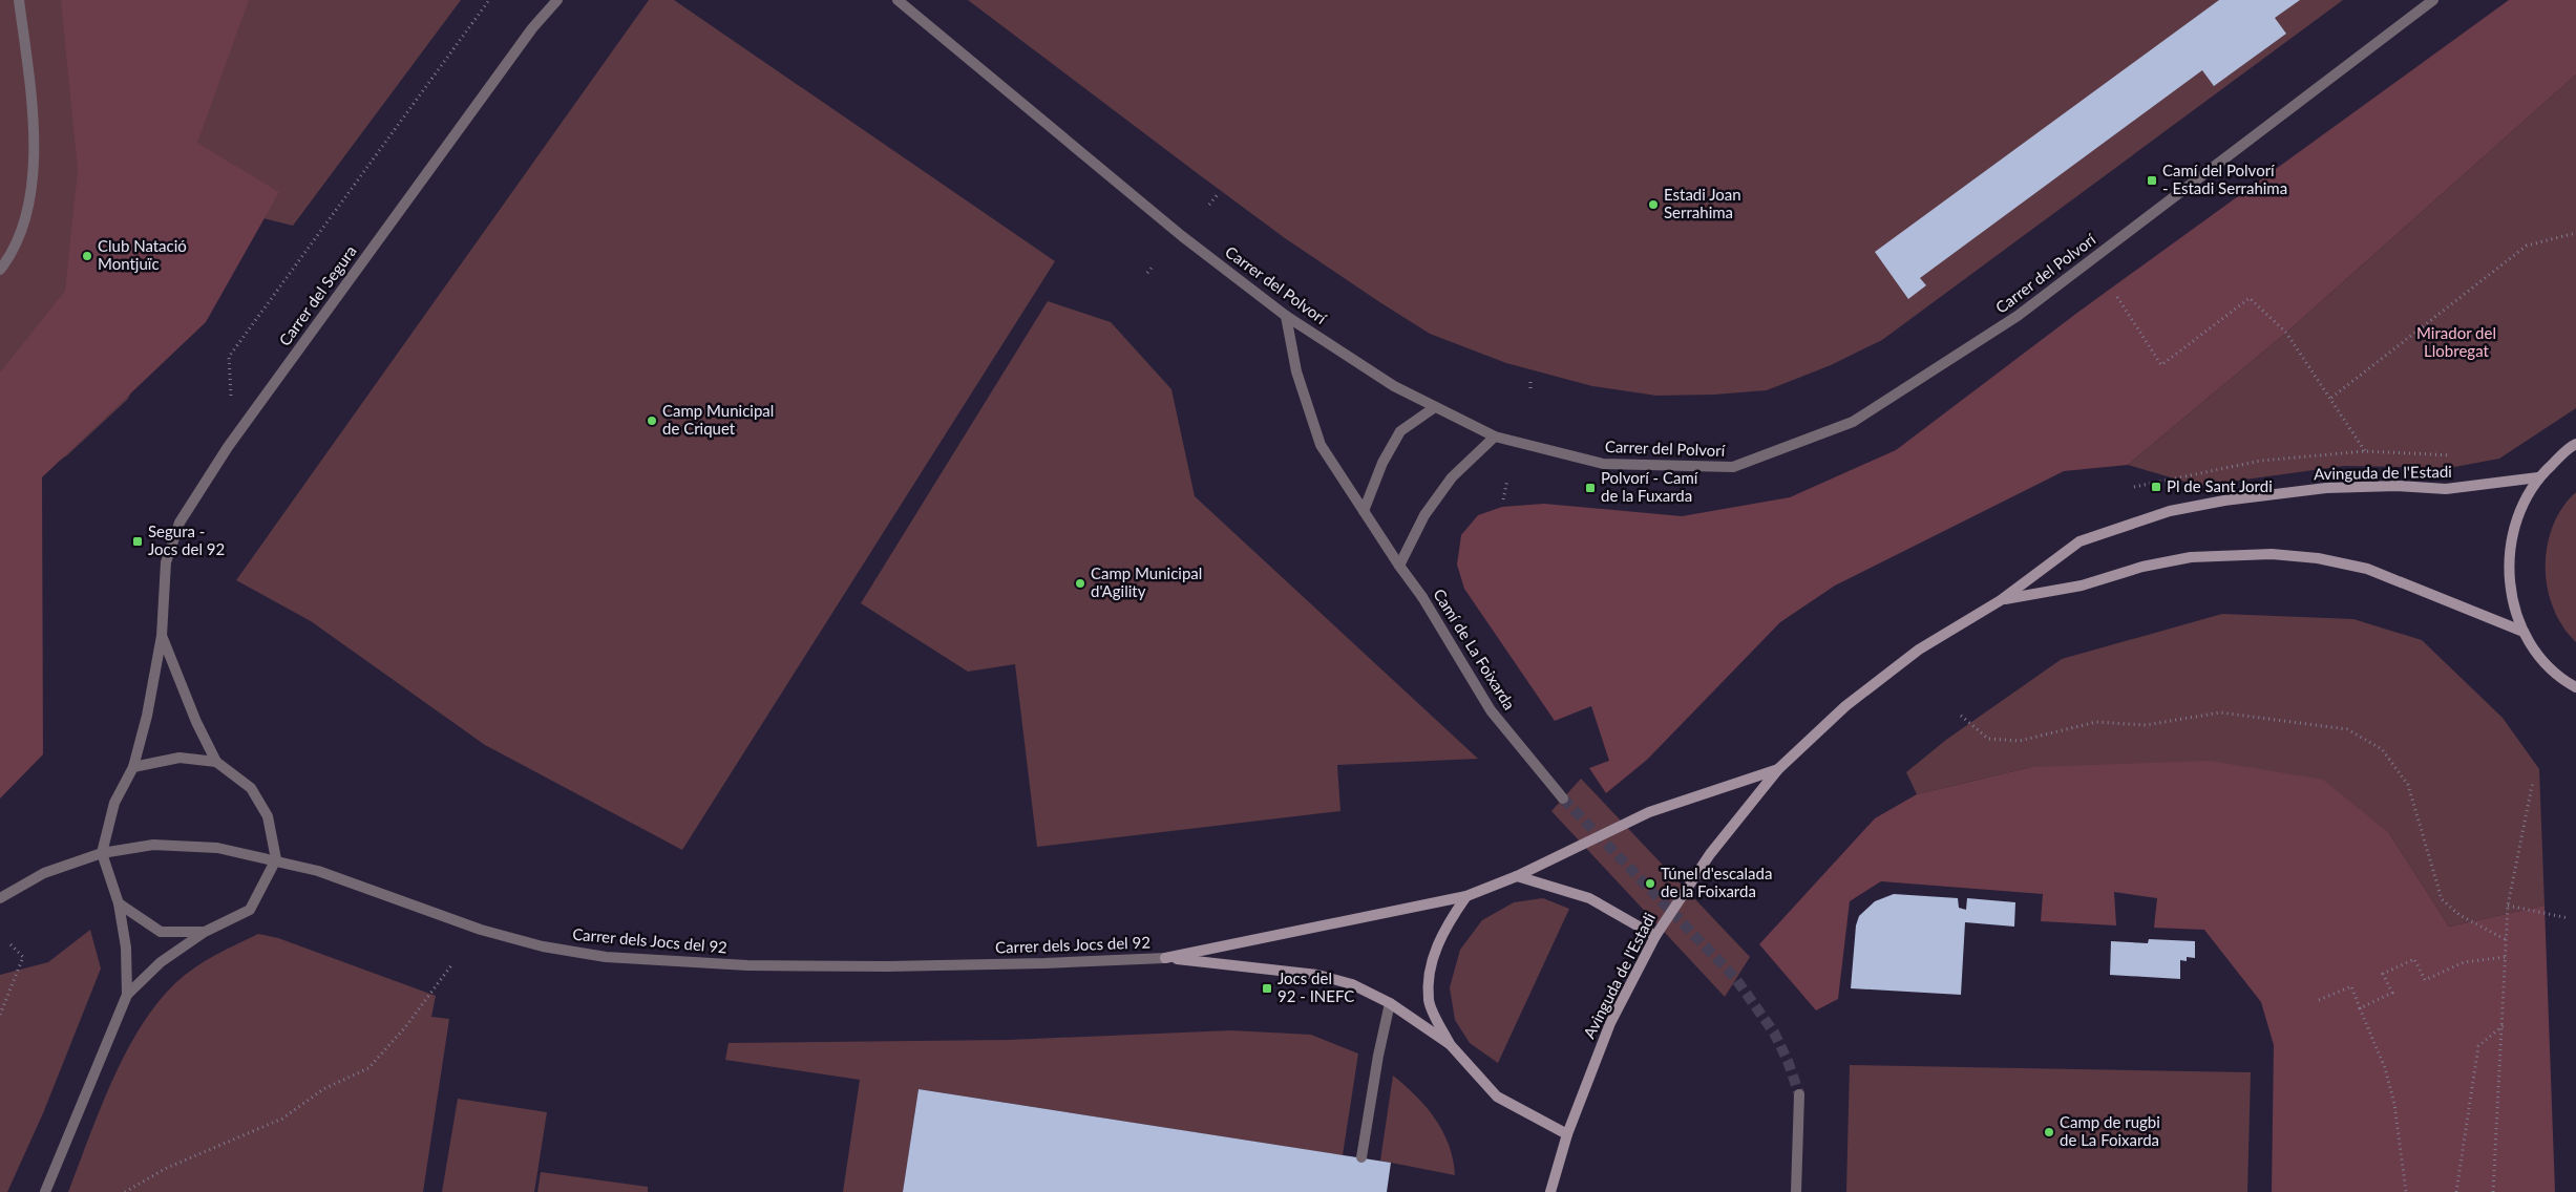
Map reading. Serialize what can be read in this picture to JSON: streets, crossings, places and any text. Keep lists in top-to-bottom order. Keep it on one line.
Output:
{"streets":{"street":["Carrer del Polvorí","Carrer del Segura","Avinguda de l'Estadi","Camí de La Foixarda","Carrer dels Jocs del 92"]},"crossings":[["Carrer del Polvorí","Camí de La Foixarda"],["Carrer del Segura","Carrer dels Jocs del 92"]],"parks":["Mirador del Llobregat"],"places":{"transit":["Camí del Polvorí - Estadi Serrahima","Pl de Sant Jordi","Polvorí - Camí de la Fuxarda","Segura - Jocs del 92","Jocs del 92 - INEFC"],"other":["Estadi Joan Serrahima","Club Natació Montjuïc","Camp Municipal de Criquet","Camp Municipal d'Agility","Túnel d'escalada de la Foixarda","Camp de rugbi de La Foixarda"]}}
